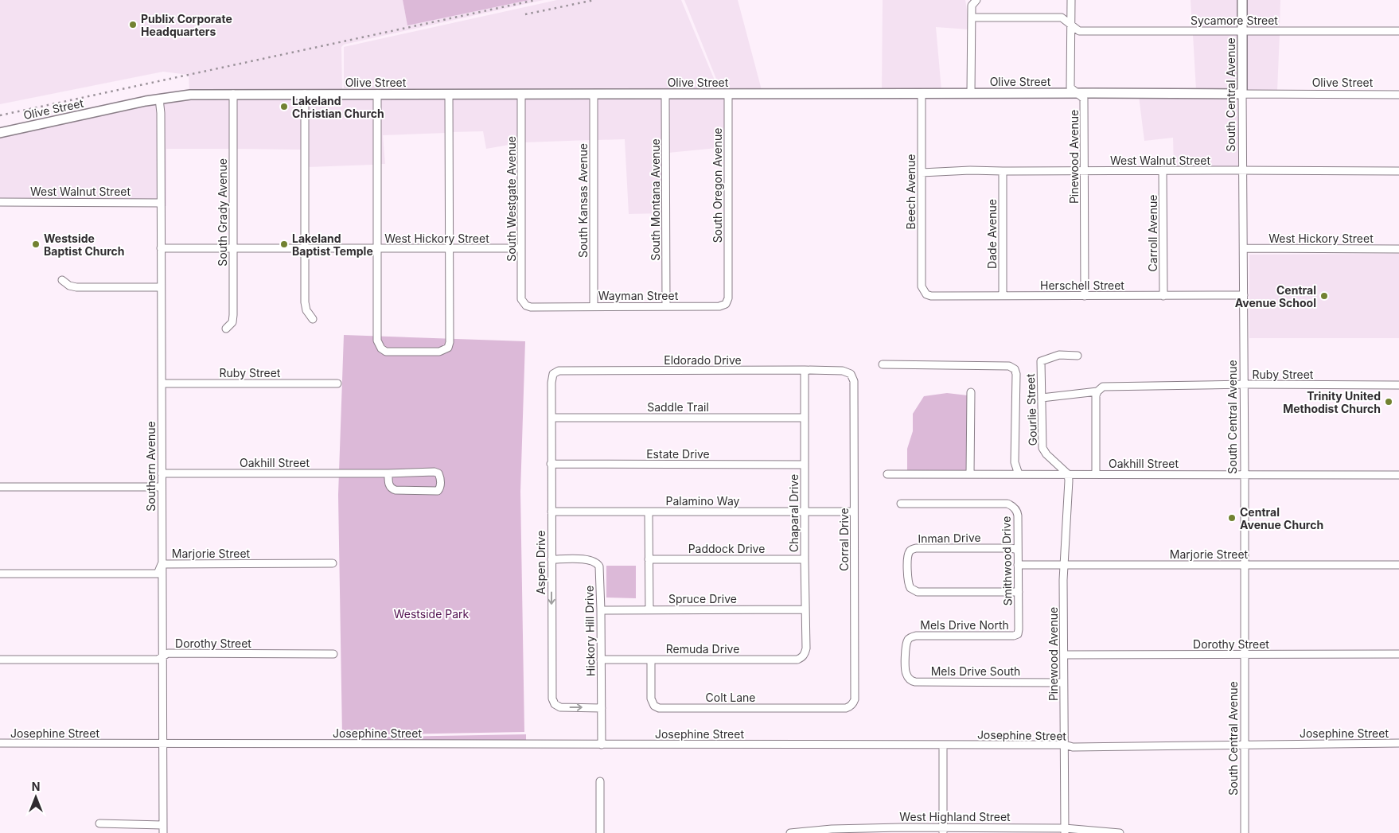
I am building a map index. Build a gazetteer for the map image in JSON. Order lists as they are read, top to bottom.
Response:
{
  "streets": {
    "main road": ["Olive Street", "South Central Avenue"],
    "street": [
      "Sycamore Street",
      "Pinewood Avenue",
      "West Walnut Street",
      "South Oregon Avenue",
      "Beech Avenue",
      "South Westgate Avenue",
      "South Montana Avenue",
      "South Kansas Avenue",
      "South Grady Avenue",
      "Carroll Avenue",
      "Dade Avenue",
      "West Hickory Street",
      "Herschell Street",
      "Wayman Street",
      "Eldorado Drive",
      "Ruby Street",
      "Saddle Trail",
      "Gourlie Street",
      "Estate Drive",
      "Oakhill Street",
      "Southern Avenue",
      "Palamino Way",
      "Chaparal Drive",
      "Inman Drive",
      "Corral Drive",
      "Paddock Drive",
      "Marjorie Street",
      "Smithwood Drive",
      "Aspen Drive",
      "Spruce Drive",
      "Mels Drive North",
      "Hickory Hill Drive",
      "Dorothy Street",
      "Remuda Drive",
      "Mels Drive South",
      "Colt Lane",
      "Josephine Street",
      "West Highland Street"
    ]
  },
  "crossings": [
    ["Sycamore Street", "South Central Avenue"],
    ["Sycamore Street", "Pinewood Avenue"],
    ["Olive Street", "South Central Avenue"],
    ["Olive Street", "Pinewood Avenue"],
    ["Olive Street", "South Oregon Avenue"],
    ["Olive Street", "Beech Avenue"],
    ["Olive Street", "South Westgate Avenue"],
    ["Olive Street", "South Montana Avenue"],
    ["Olive Street", "South Kansas Avenue"],
    ["Olive Street", "South Grady Avenue"],
    ["Olive Street", "Southern Avenue"],
    ["South Central Avenue", "West Walnut Street"],
    ["South Central Avenue", "West Hickory Street"],
    ["South Central Avenue", "Herschell Street"],
    ["South Central Avenue", "Ruby Street"],
    ["South Central Avenue", "Oakhill Street"],
    ["South Central Avenue", "Marjorie Street"],
    ["South Central Avenue", "Dorothy Street"],
    ["South Central Avenue", "Josephine Street"],
    ["Pinewood Avenue", "West Walnut Street"],
    ["Pinewood Avenue", "Herschell Street"],
    ["Pinewood Avenue", "Gourlie Street"],
    ["Pinewood Avenue", "Oakhill Street"],
    ["Pinewood Avenue", "Marjorie Street"],
    ["Pinewood Avenue", "Dorothy Street"],
    ["Pinewood Avenue", "Mels Drive South"],
    ["Pinewood Avenue", "Josephine Street"],
    ["Pinewood Avenue", "West Highland Street"],
    ["West Walnut Street", "Beech Avenue"],
    ["West Walnut Street", "Carroll Avenue"],
    ["West Walnut Street", "Dade Avenue"],
    ["West Walnut Street", "Southern Avenue"],
    ["South Oregon Avenue", "Wayman Street"],
    ["Beech Avenue", "Herschell Street"],
    ["South Westgate Avenue", "West Hickory Street"],
    ["South Westgate Avenue", "Wayman Street"],
    ["South Montana Avenue", "Wayman Street"],
    ["South Kansas Avenue", "Wayman Street"],
    ["South Grady Avenue", "West Hickory Street"],
    ["Carroll Avenue", "Herschell Street"],
    ["Dade Avenue", "Herschell Street"],
    ["West Hickory Street", "Southern Avenue"],
    ["Eldorado Drive", "Chaparal Drive"],
    ["Eldorado Drive", "Corral Drive"],
    ["Eldorado Drive", "Aspen Drive"],
    ["Ruby Street", "Gourlie Street"],
    ["Ruby Street", "Southern Avenue"],
    ["Saddle Trail", "Chaparal Drive"],
    ["Saddle Trail", "Aspen Drive"],
    ["Gourlie Street", "Oakhill Street"],
    ["Estate Drive", "Chaparal Drive"],
    ["Estate Drive", "Aspen Drive"],
    ["Oakhill Street", "Southern Avenue"],
    ["Southern Avenue", "Marjorie Street"],
    ["Southern Avenue", "Dorothy Street"],
    ["Southern Avenue", "Josephine Street"],
    ["Palamino Way", "Chaparal Drive"],
    ["Palamino Way", "Corral Drive"],
    ["Palamino Way", "Aspen Drive"],
    ["Chaparal Drive", "Paddock Drive"],
    ["Chaparal Drive", "Spruce Drive"],
    ["Chaparal Drive", "Remuda Drive"],
    ["Inman Drive", "Smithwood Drive"],
    ["Corral Drive", "Colt Lane"],
    ["Marjorie Street", "Smithwood Drive"],
    ["Smithwood Drive", "Mels Drive North"],
    ["Aspen Drive", "Hickory Hill Drive"],
    ["Spruce Drive", "Hickory Hill Drive"],
    ["Mels Drive North", "Mels Drive South"],
    ["Hickory Hill Drive", "Remuda Drive"],
    ["Hickory Hill Drive", "Josephine Street"],
    ["Remuda Drive", "Colt Lane"]
  ],
  "one_way": ["Aspen Drive"],
  "parks": ["Westside Park"],
  "places": [
    "Publix Corporate Headquarters",
    "Lakeland Christian Church",
    "Westside Baptist Church",
    "Lakeland Baptist Temple",
    "Central Avenue School",
    "Trinity United Methodist Church",
    "Central Avenue Church"
  ],
  "north": "top"
}
